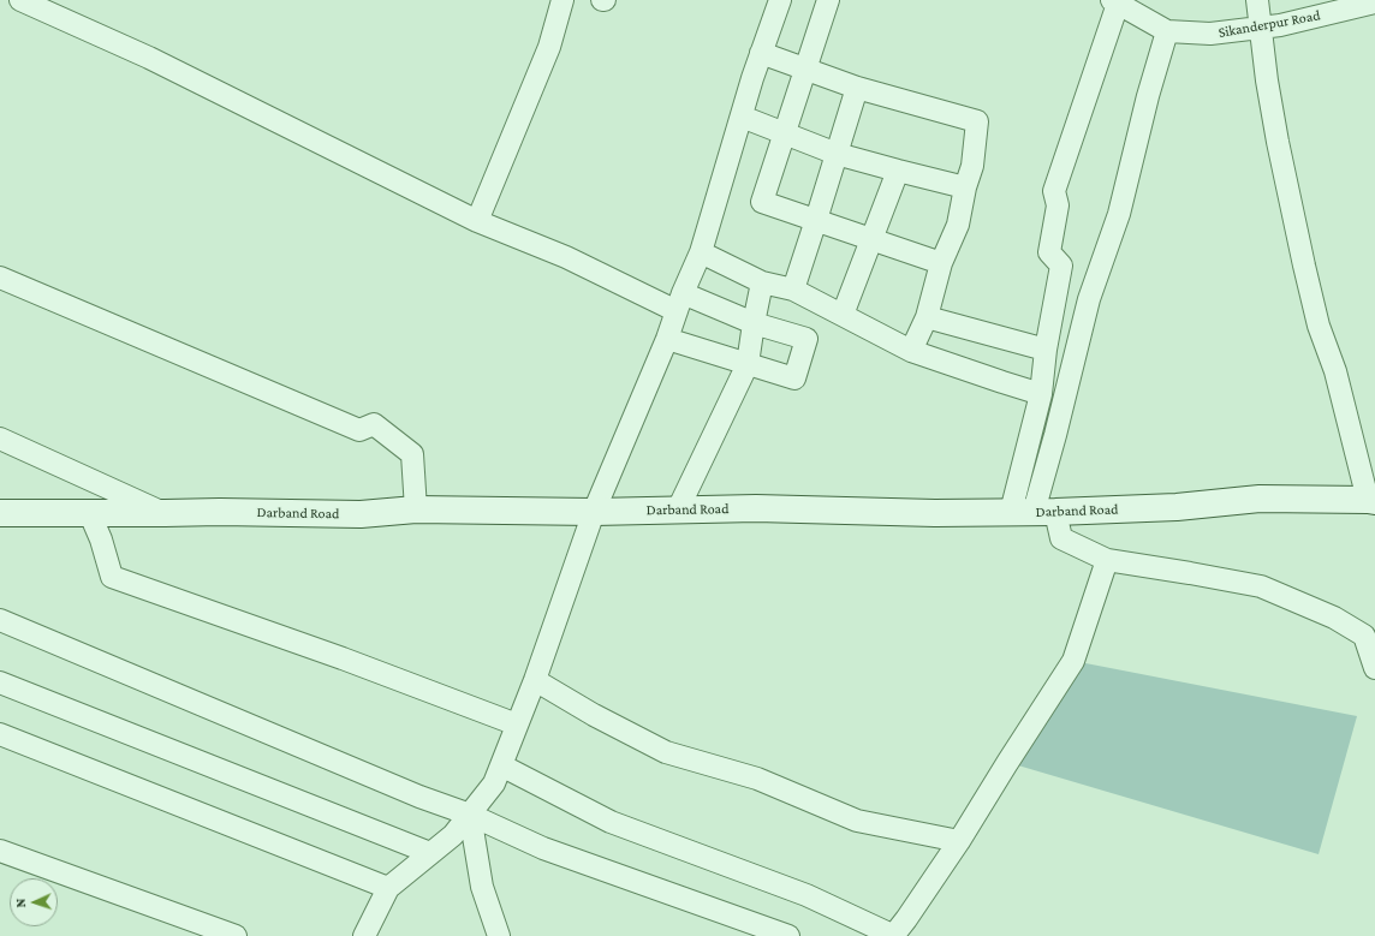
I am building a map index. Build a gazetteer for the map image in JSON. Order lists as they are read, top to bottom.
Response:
{
  "streets": {
    "main road": ["Darband Road"],
    "street": ["Sikanderpur Road"]
  },
  "north": "left"
}
